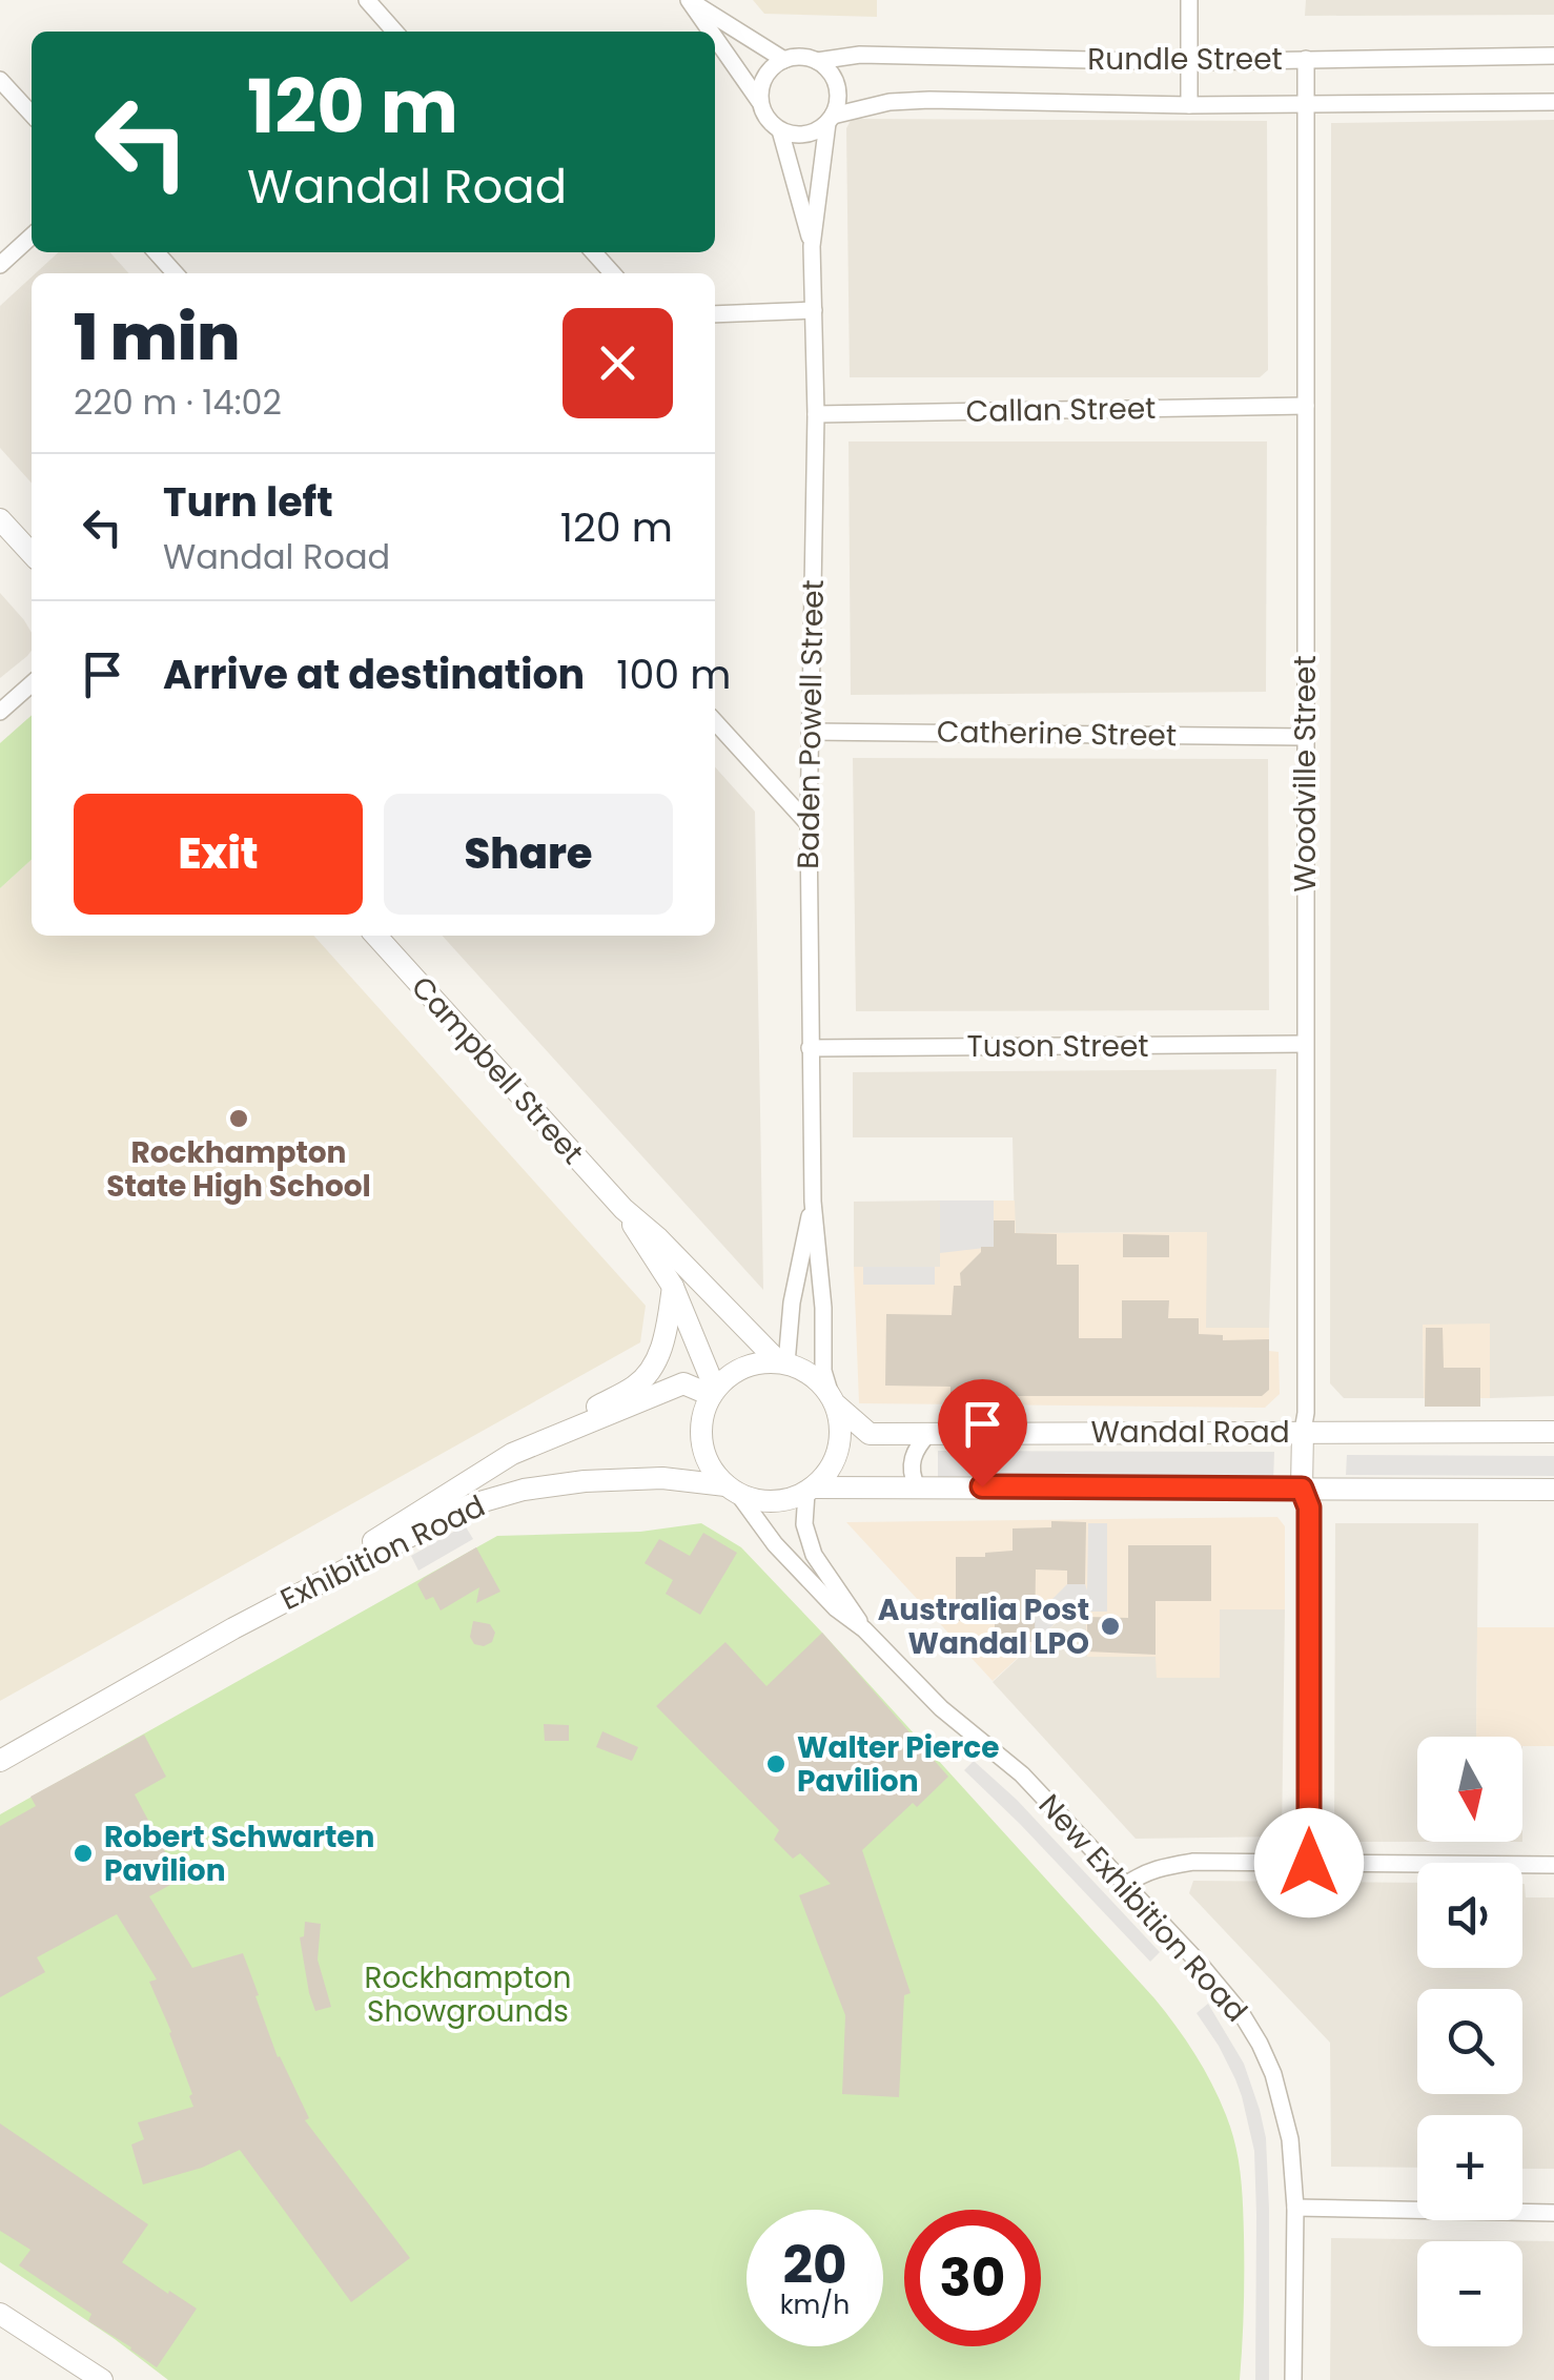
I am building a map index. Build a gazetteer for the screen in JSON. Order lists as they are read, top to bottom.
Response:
{
  "streets": {
    "street": [
      "Rundle Street",
      "Callan Street",
      "Baden Powell Street",
      "Catherine Street",
      "Woodville Street",
      "Tuson Street",
      "Campbell Street",
      "Wandal Road",
      "Exhibition Road",
      "New Exhibition Road"
    ]
  },
  "crossings": [
    ["Rundle Street", "Baden Powell Street"],
    ["Rundle Street", "Woodville Street"],
    ["Callan Street", "Baden Powell Street"],
    ["Callan Street", "Woodville Street"],
    ["Baden Powell Street", "Catherine Street"],
    ["Baden Powell Street", "Tuson Street"],
    ["Baden Powell Street", "Campbell Street"],
    ["Baden Powell Street", "Wandal Road"],
    ["Baden Powell Street", "Exhibition Road"],
    ["Baden Powell Street", "New Exhibition Road"],
    ["Catherine Street", "Woodville Street"],
    ["Woodville Street", "Tuson Street"],
    ["Woodville Street", "Wandal Road"],
    ["Campbell Street", "Wandal Road"],
    ["Campbell Street", "Exhibition Road"],
    ["Campbell Street", "New Exhibition Road"],
    ["Wandal Road", "Exhibition Road"],
    ["Wandal Road", "New Exhibition Road"],
    ["Exhibition Road", "New Exhibition Road"]
  ],
  "parks": ["Rockhampton Showgrounds"],
  "places": [
    "Rockhampton State High School",
    "Australia Post Wandal LPO",
    "Walter Pierce Pavilion",
    "Robert Schwarten Pavilion"
  ],
  "north": "bottom",
  "page": {
    "turn": ["120 m", "Wandal Road"],
    "heading": ["1 min", "220 m · 14:02"],
    "list": [
      {
        "name": "Turn left",
        "note": "Wandal Road",
        "value": "120 m"
      },
      {
        "name": "Arrive at destination",
        "value": "100 m"
      }
    ],
    "buttons": ["Exit", "Share"],
    "map_buttons": ["+", "−"],
    "speed": "20 km/h",
    "limit": "30"
  }
}
